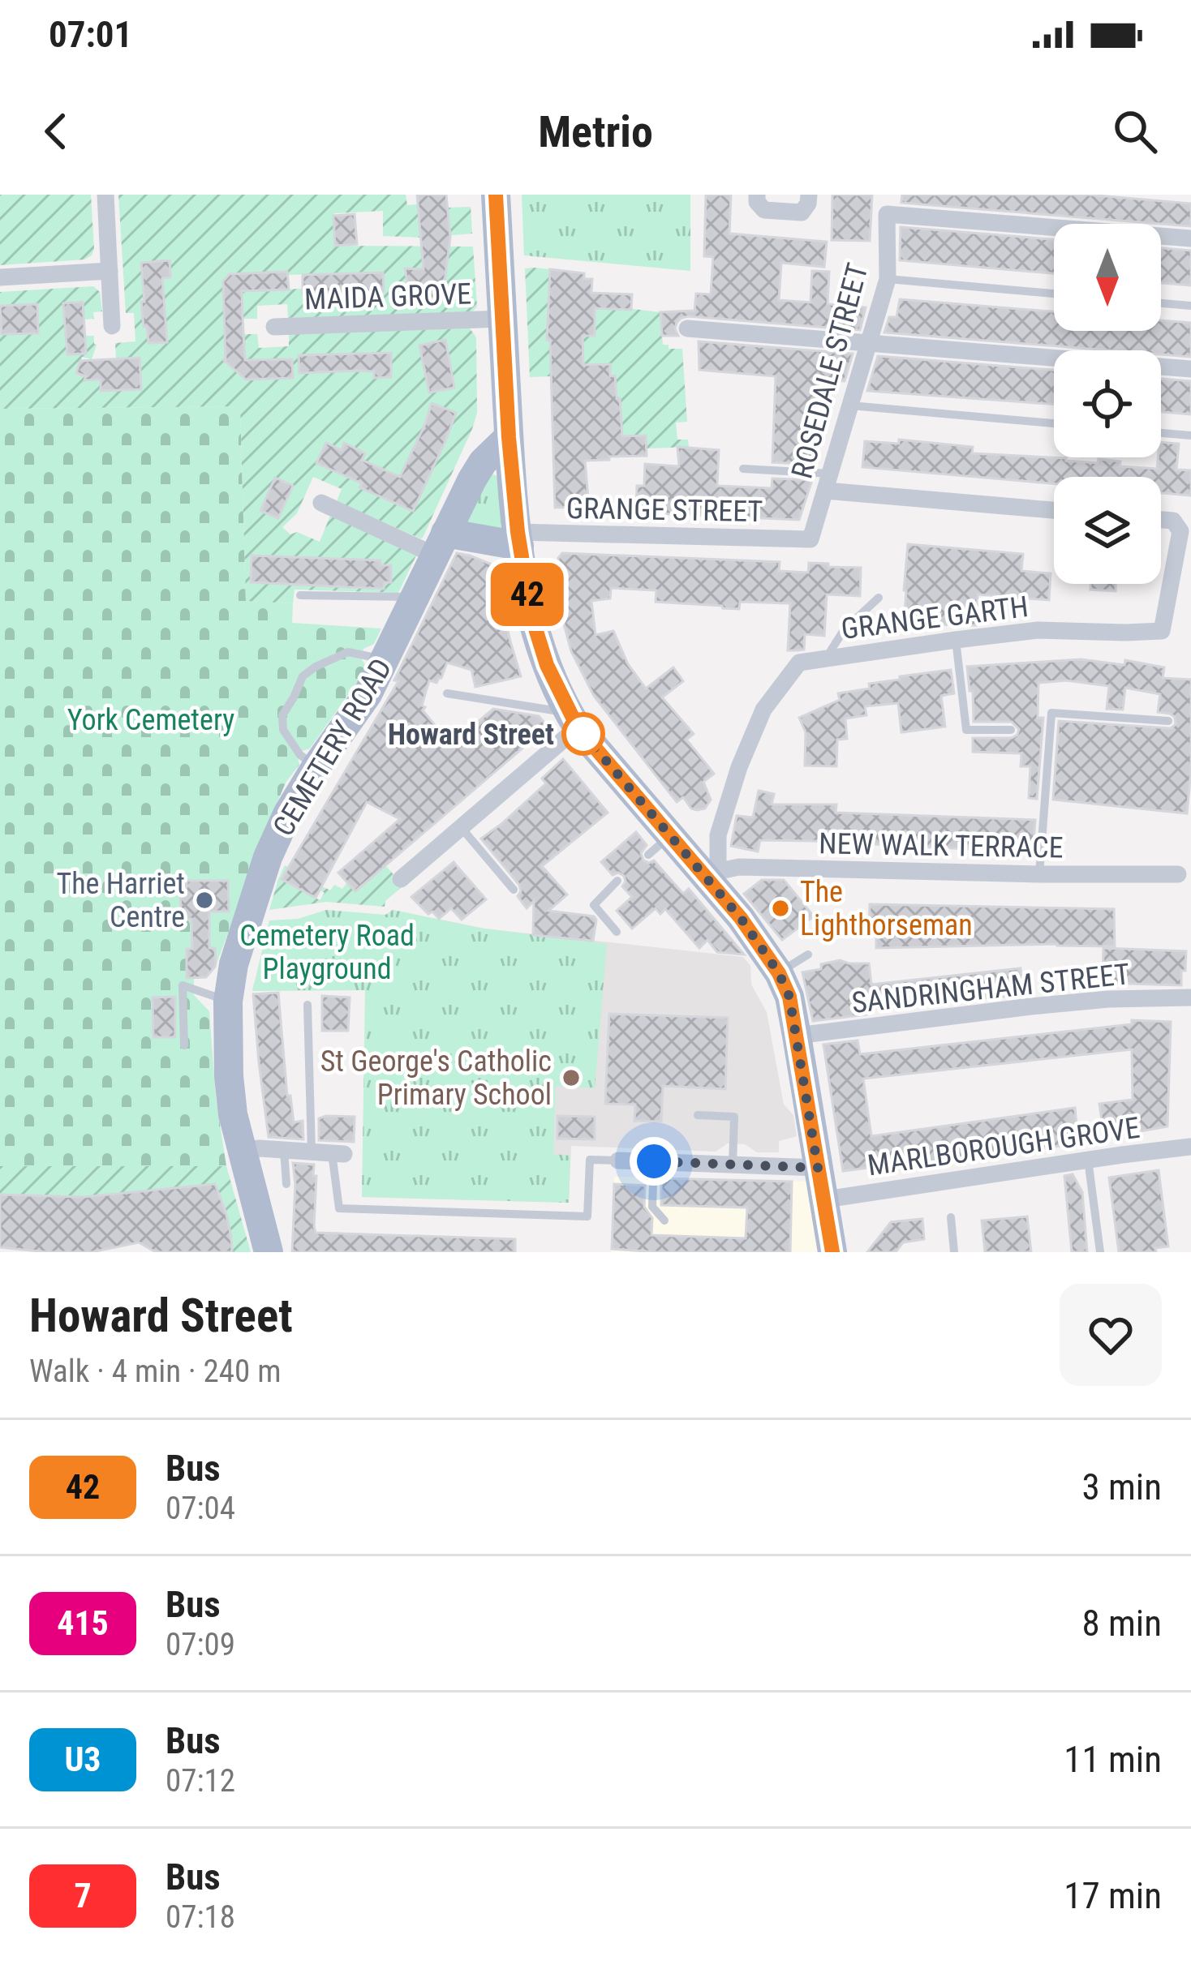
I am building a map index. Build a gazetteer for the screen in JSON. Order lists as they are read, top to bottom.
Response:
{
  "streets": {
    "main road": ["CEMETERY ROAD"],
    "street": [
      "MAIDA GROVE",
      "ROSEDALE STREET",
      "GRANGE STREET",
      "GRANGE GARTH",
      "NEW WALK TERRACE",
      "SANDRINGHAM STREET",
      "MARLBOROUGH GROVE"
    ]
  },
  "crossings": [
    ["ROSEDALE STREET", "GRANGE STREET"],
    ["GRANGE GARTH", "NEW WALK TERRACE"]
  ],
  "parks": ["York Cemetery", "Cemetery Road Playground"],
  "places": [
    "Howard Street",
    "The Harriet Centre",
    "The Lighthorseman",
    "St George's Catholic Primary School"
  ],
  "lines": ["bus line 42"],
  "north": "bottom",
  "page": {
    "status": "07:01",
    "header": "Metrio",
    "on_map": "42",
    "heading": ["Howard Street", "Walk · 4 min · 240 m"],
    "list": [
      {
        "mark": "42",
        "name": "Bus",
        "note": "07:04",
        "value": "3 min"
      },
      {
        "mark": "415",
        "name": "Bus",
        "note": "07:09",
        "value": "8 min"
      },
      {
        "mark": "U3",
        "name": "Bus",
        "note": "07:12",
        "value": "11 min"
      },
      {
        "mark": "7",
        "name": "Bus",
        "note": "07:18",
        "value": "17 min"
      }
    ]
  }
}
